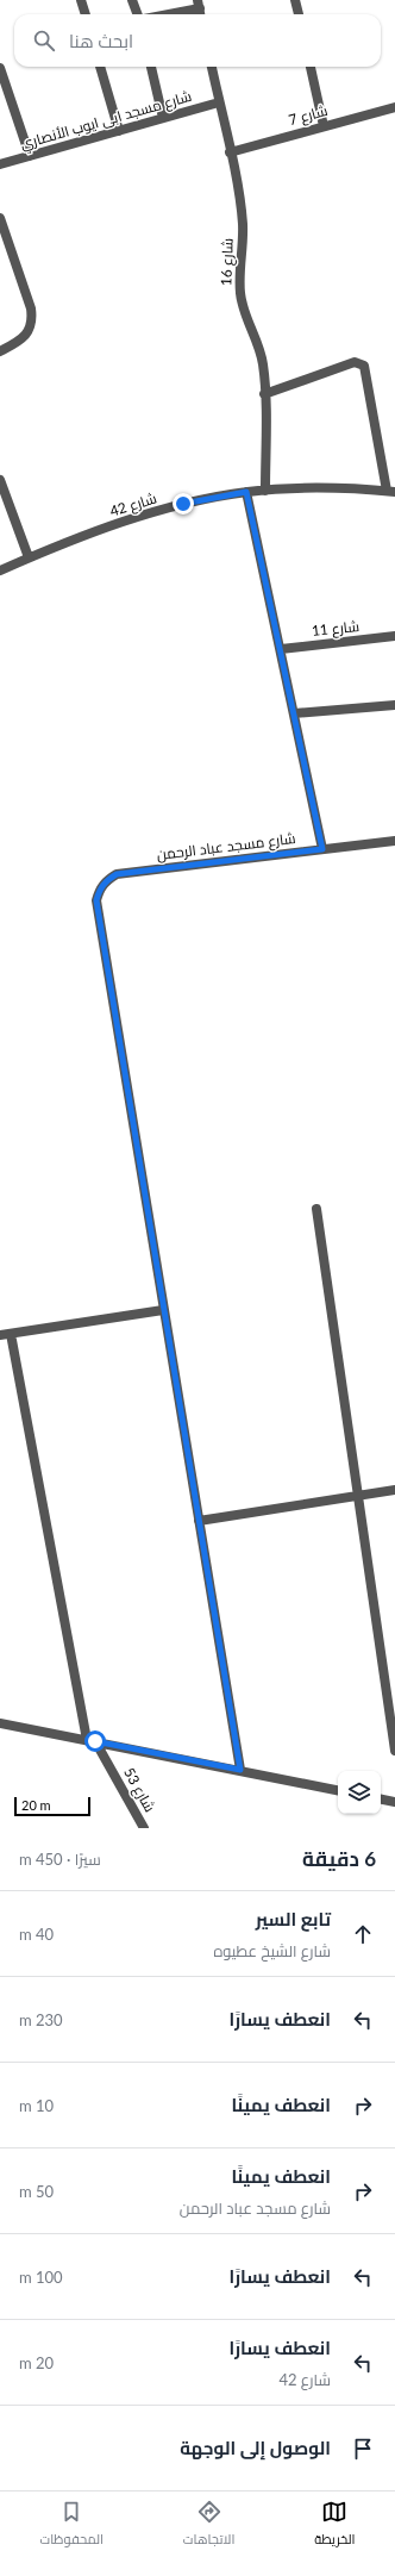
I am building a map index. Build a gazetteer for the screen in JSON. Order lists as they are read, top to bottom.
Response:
{
  "streets": {
    "street": [
      "شارع 7",
      "شارع مسجد ابى ايوب الأنصاري",
      "شارع 16",
      "شارع 42",
      "شارع 11",
      "شارع مسجد عباد الرحمن",
      "شارع 53"
    ]
  },
  "crossings": [
    ["شارع 7", "شارع 16"],
    ["شارع مسجد ابى ايوب الأنصاري", "شارع 16"],
    ["شارع 16", "شارع 42"]
  ],
  "scale_bar": "20 m",
  "page": {
    "search": "ابحث هنا",
    "scale": "20 m",
    "heading": ["6 دقيقة", "سيرًا · 450 m"],
    "list": [
      ["تابع السير", "شارع الشيخ عطيوه", "40 m"],
      ["انعطف يسارًا", "230 m"],
      ["انعطف يمينًا", "10 m"],
      ["انعطف يمينًا", "شارع مسجد عباد الرحمن", "50 m"],
      ["انعطف يسارًا", "100 m"],
      ["انعطف يسارًا", "شارع 42", "20 m"],
      "الوصول إلى الوجهة"
    ],
    "nav": ["الخريطة", "الاتجاهات", "المحفوظات"]
  }
}
